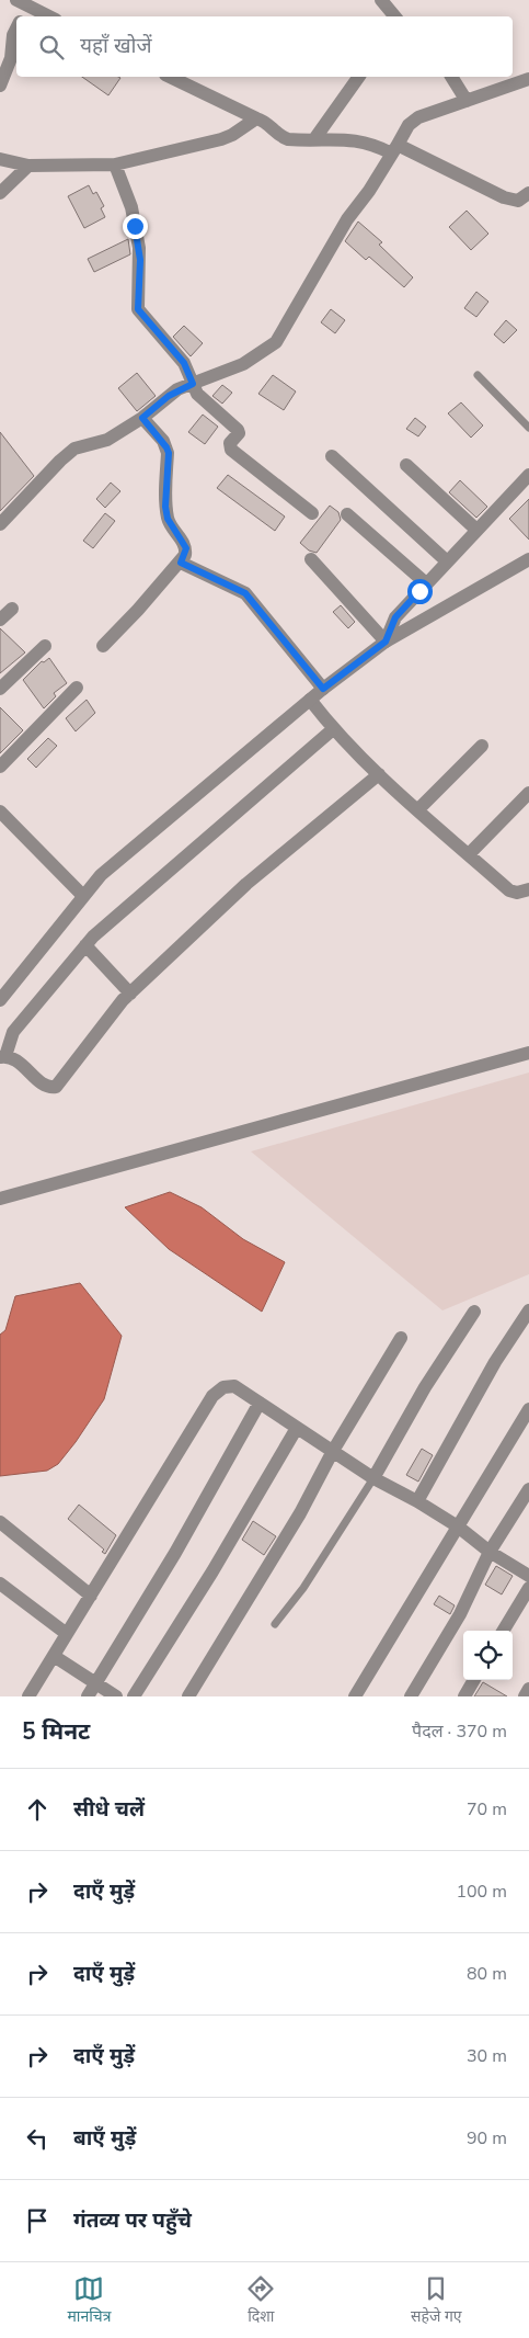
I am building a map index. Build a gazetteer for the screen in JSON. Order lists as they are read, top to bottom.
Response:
{
  "page": {
    "search": "यहाँ खोजें",
    "heading": ["5 मिनट", "पैदल · 370 m"],
    "list": [
      ["सीधे चलें", "70 m"],
      ["दाएँ मुड़ें", "100 m"],
      ["दाएँ मुड़ें", "80 m"],
      ["दाएँ मुड़ें", "30 m"],
      ["बाएँ मुड़ें", "90 m"],
      "गंतव्य पर पहुँचे"
    ],
    "nav": ["मानचित्र", "दिशा", "सहेजे गए"]
  }
}
